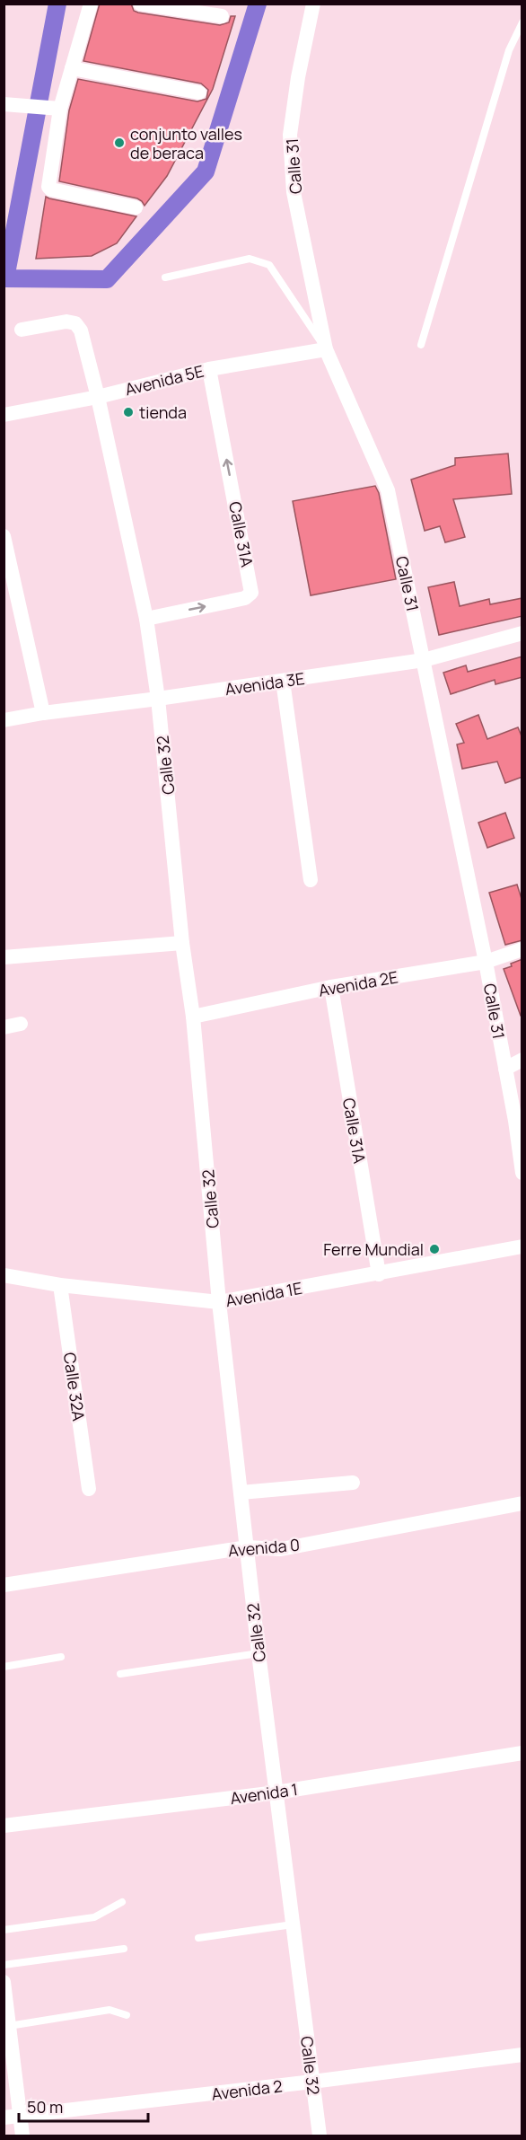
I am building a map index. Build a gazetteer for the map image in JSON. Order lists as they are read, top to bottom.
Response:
{
  "streets": {
    "street": [
      "Calle 31",
      "Avenida 5E",
      "Calle 31A",
      "Avenida 3E",
      "Calle 32",
      "Avenida 2E",
      "Avenida 1E",
      "Calle 32A",
      "Avenida 0",
      "Avenida 1",
      "Avenida 2"
    ]
  },
  "crossings": [
    ["Calle 31", "Avenida 5E"],
    ["Calle 31", "Avenida 3E"],
    ["Calle 31", "Avenida 2E"],
    ["Avenida 5E", "Calle 31A"],
    ["Avenida 5E", "Calle 32"],
    ["Calle 31A", "Calle 32"],
    ["Calle 31A", "Avenida 2E"],
    ["Calle 31A", "Avenida 1E"],
    ["Avenida 3E", "Calle 32"],
    ["Calle 32", "Avenida 2E"],
    ["Calle 32", "Avenida 1E"],
    ["Calle 32", "Avenida 0"],
    ["Calle 32", "Avenida 1"],
    ["Calle 32", "Avenida 2"],
    ["Avenida 1E", "Calle 32A"]
  ],
  "places": ["conjunto valles de beraca", "tienda", "Ferre Mundial"],
  "scale_bar": "50 m"
}
